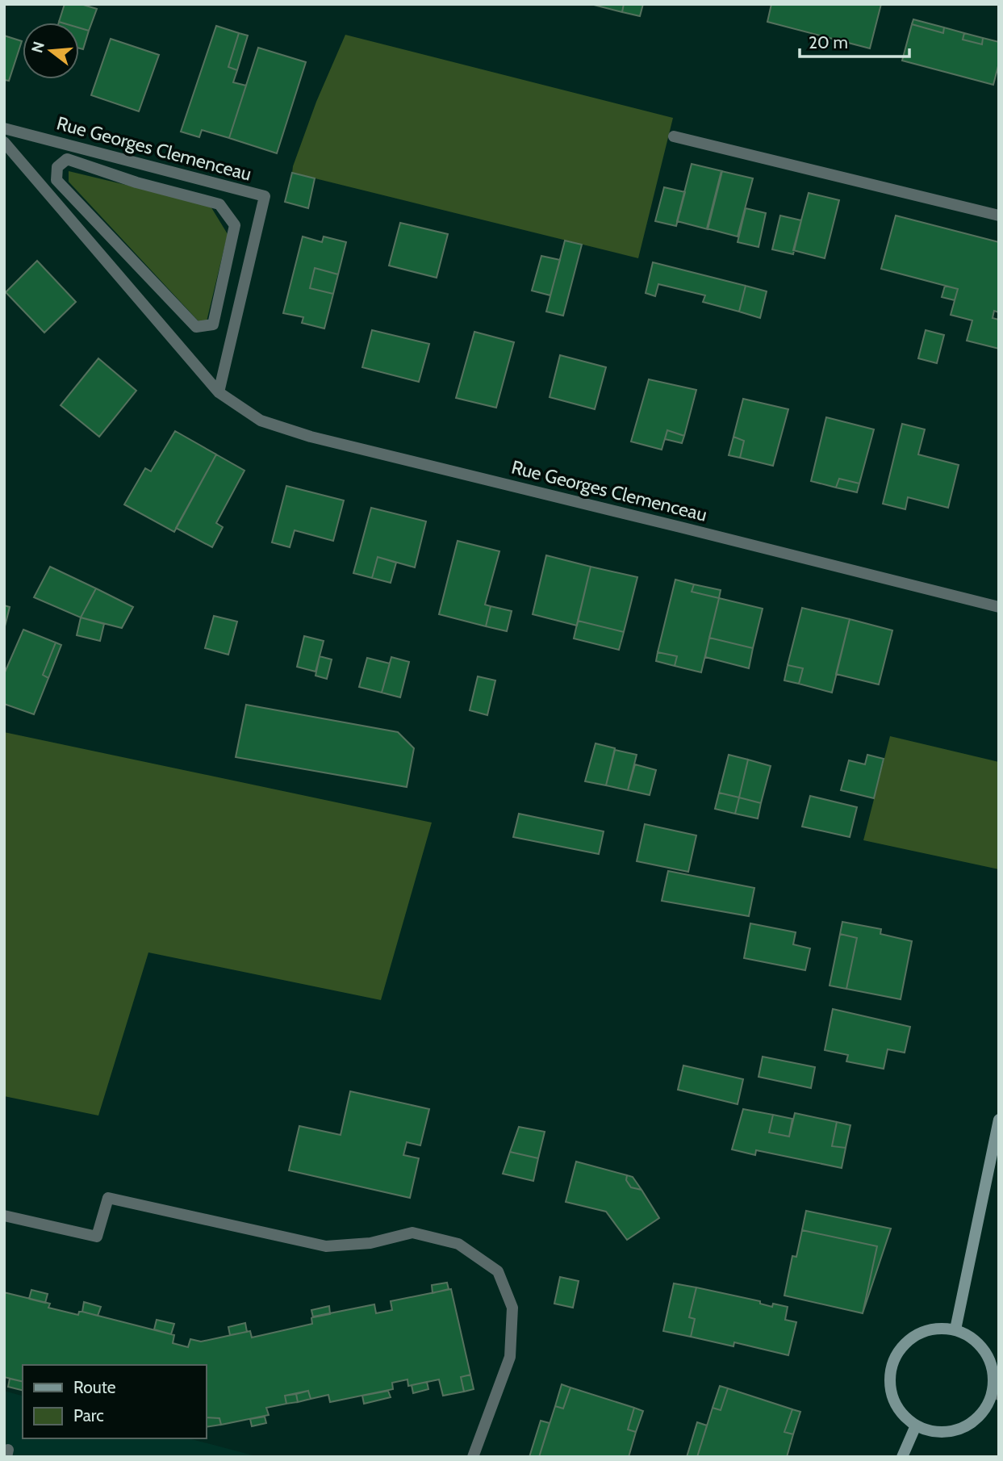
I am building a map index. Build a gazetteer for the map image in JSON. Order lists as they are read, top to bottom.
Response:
{
  "streets": {
    "street": ["Rue Georges Clemenceau"]
  },
  "legend": ["Route", "Parc"],
  "scale_bar": "20 m",
  "north": "left"
}
